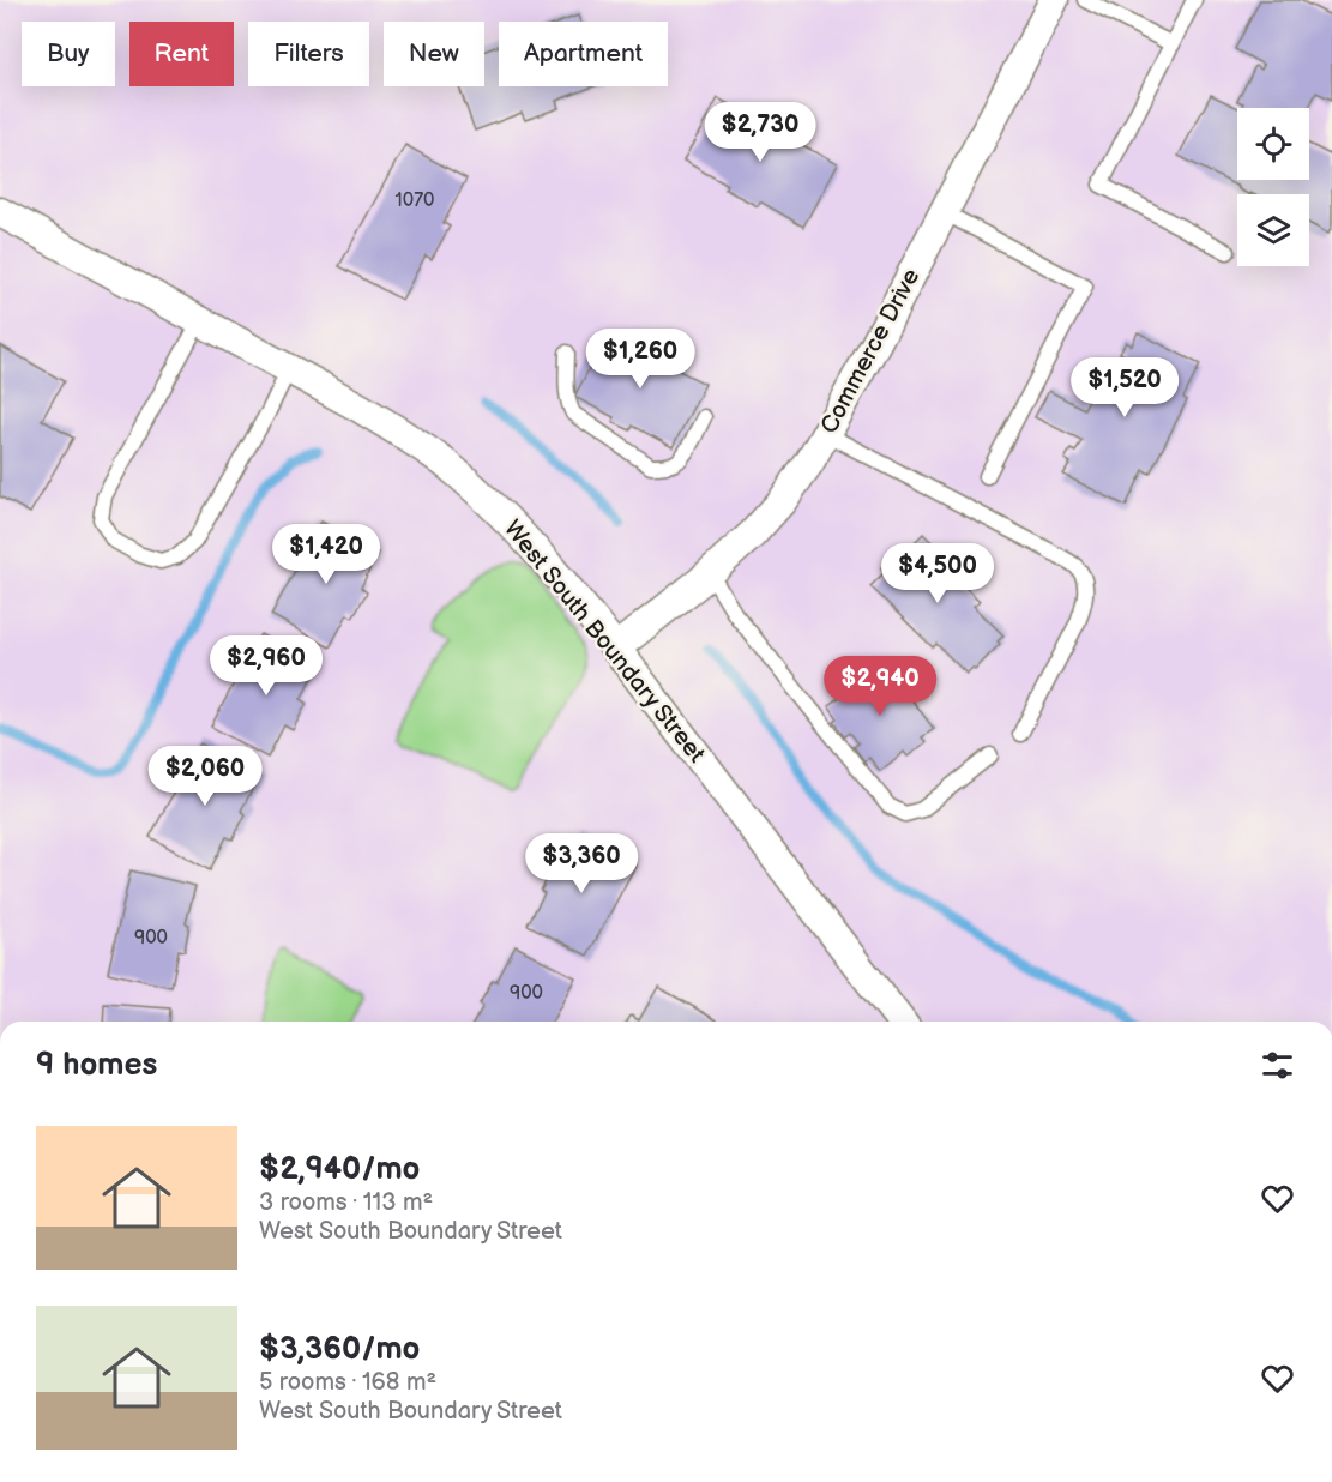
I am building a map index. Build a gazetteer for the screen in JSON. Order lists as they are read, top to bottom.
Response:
{
  "streets": {
    "street": ["Commerce Drive", "West South Boundary Street"]
  },
  "crossings": [
    ["Commerce Drive", "West South Boundary Street"]
  ],
  "house_numbers": ["1070", "900", "900"],
  "page": {
    "chip": [
      "Buy",
      "Rent",
      "Filters",
      "New",
      "Apartment"
    ],
    "price": [
      "$2,730",
      "$1,260",
      "$1,520",
      "$1,420",
      "$4,500",
      "$2,960",
      "$2,940",
      "$2,060",
      "$3,360"
    ],
    "heading": "9 homes",
    "list": [
      {
        "name": "$2,940/mo",
        "note": "3 rooms · 113 m² · West South Boundary Street"
      },
      {
        "name": "$3,360/mo",
        "note": "5 rooms · 168 m² · West South Boundary Street"
      }
    ]
  }
}
